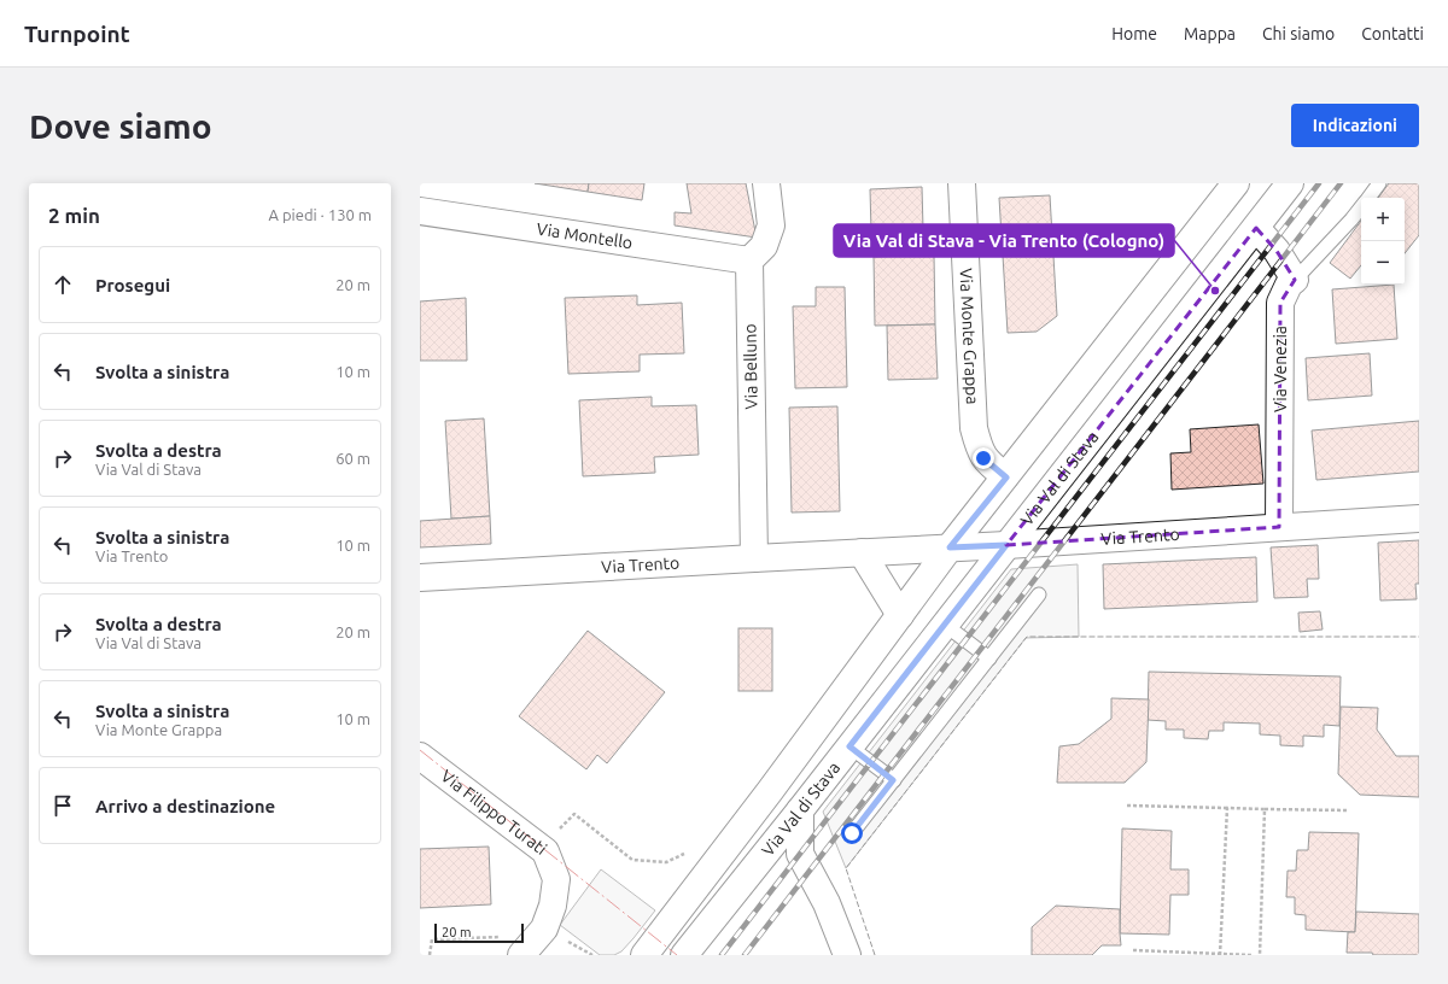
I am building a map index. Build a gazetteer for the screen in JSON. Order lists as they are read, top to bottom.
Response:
{
  "streets": {
    "street": [
      "Via Montello",
      "Via Monte Grappa",
      "Via Belluno",
      "Via Venezia",
      "Via Val di Stava",
      "Via Trento",
      "Via Filippo Turati"
    ]
  },
  "crossings": [
    ["Via Montello", "Via Belluno"],
    ["Via Monte Grappa", "Via Val di Stava"],
    ["Via Belluno", "Via Trento"],
    ["Via Venezia", "Via Trento"],
    ["Via Val di Stava", "Via Trento"]
  ],
  "places": ["Via Val di Stava - Via Trento (Cologno)"],
  "scale_bar": "20 m",
  "page": {
    "header": "Turnpoint",
    "nav": [
      "Home",
      "Mappa",
      "Chi siamo",
      "Contatti"
    ],
    "buttons": "Indicazioni",
    "title": "Dove siamo",
    "heading": ["2 min", "A piedi · 130 m"],
    "map_buttons": ["+", "−"],
    "list": [
      ["Prosegui", "20 m"],
      ["Svolta a sinistra", "10 m"],
      ["Svolta a destra", "Via Val di Stava", "60 m"],
      ["Svolta a sinistra", "Via Trento", "10 m"],
      ["Svolta a destra", "Via Val di Stava", "20 m"],
      ["Svolta a sinistra", "Via Monte Grappa", "10 m"],
      "Arrivo a destinazione"
    ],
    "scale": "20 m"
  }
}
